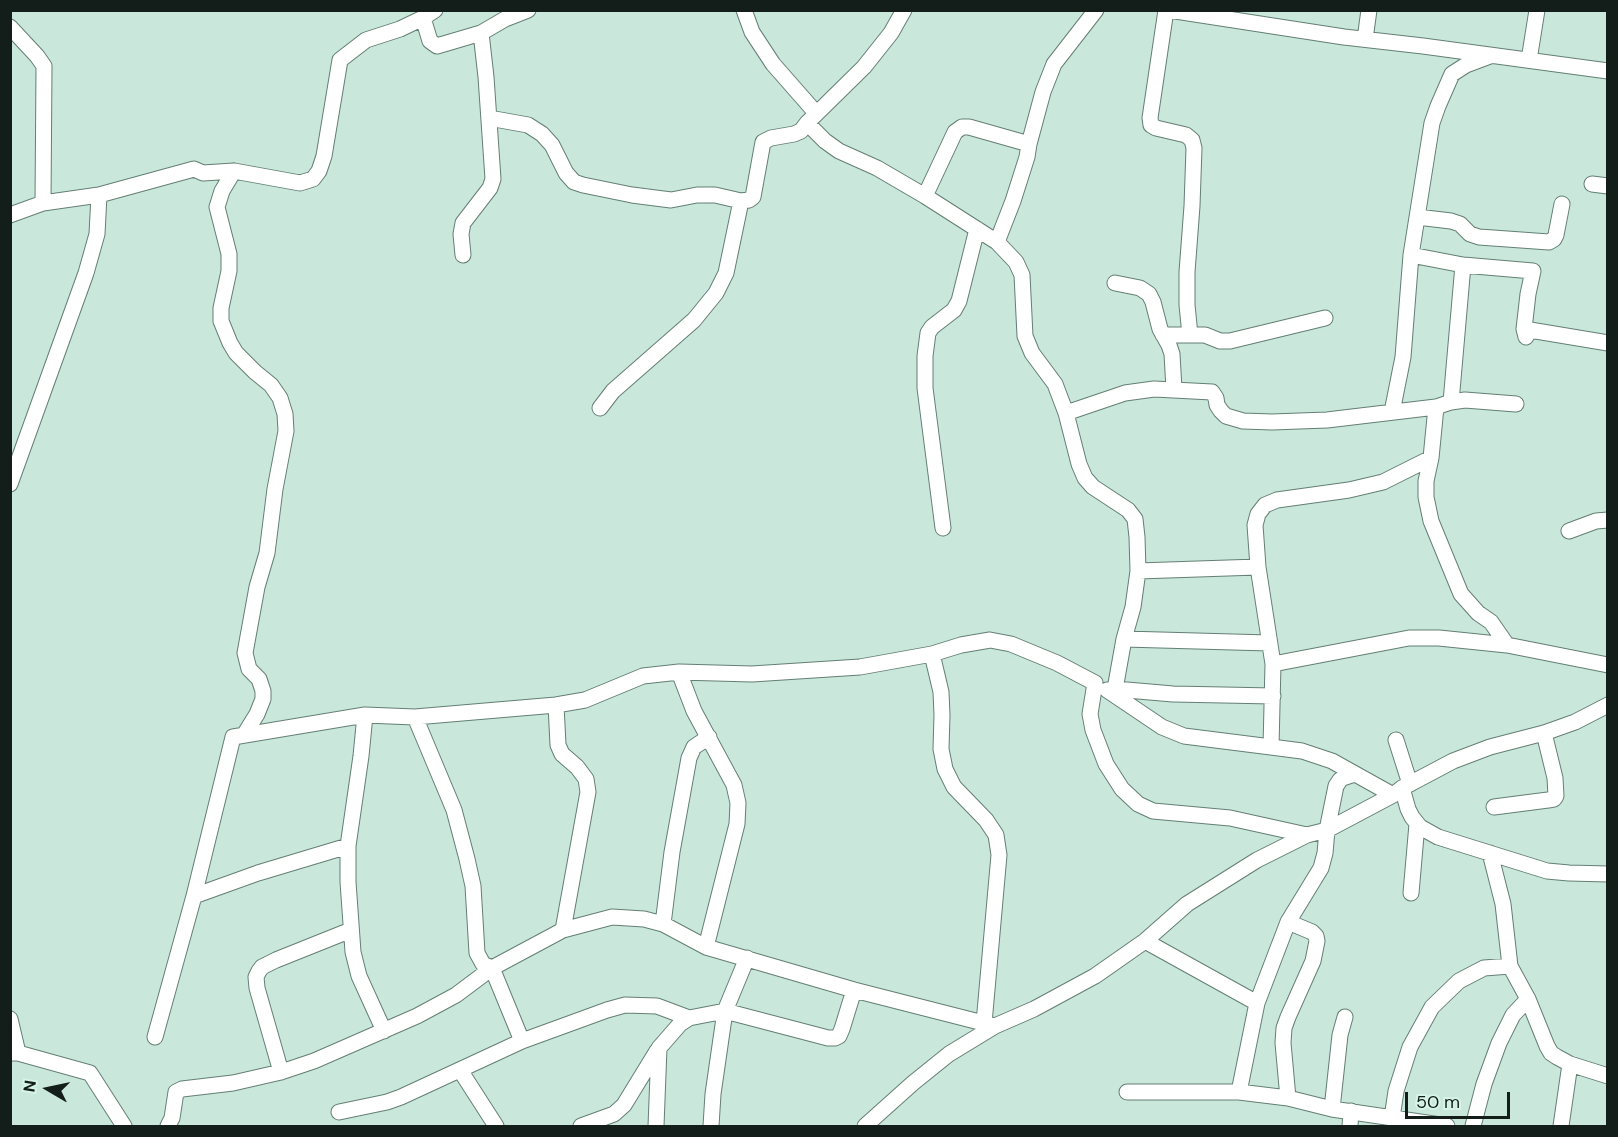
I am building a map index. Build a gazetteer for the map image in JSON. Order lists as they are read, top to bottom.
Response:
{
  "scale_bar": "50 m",
  "north": "left"
}
